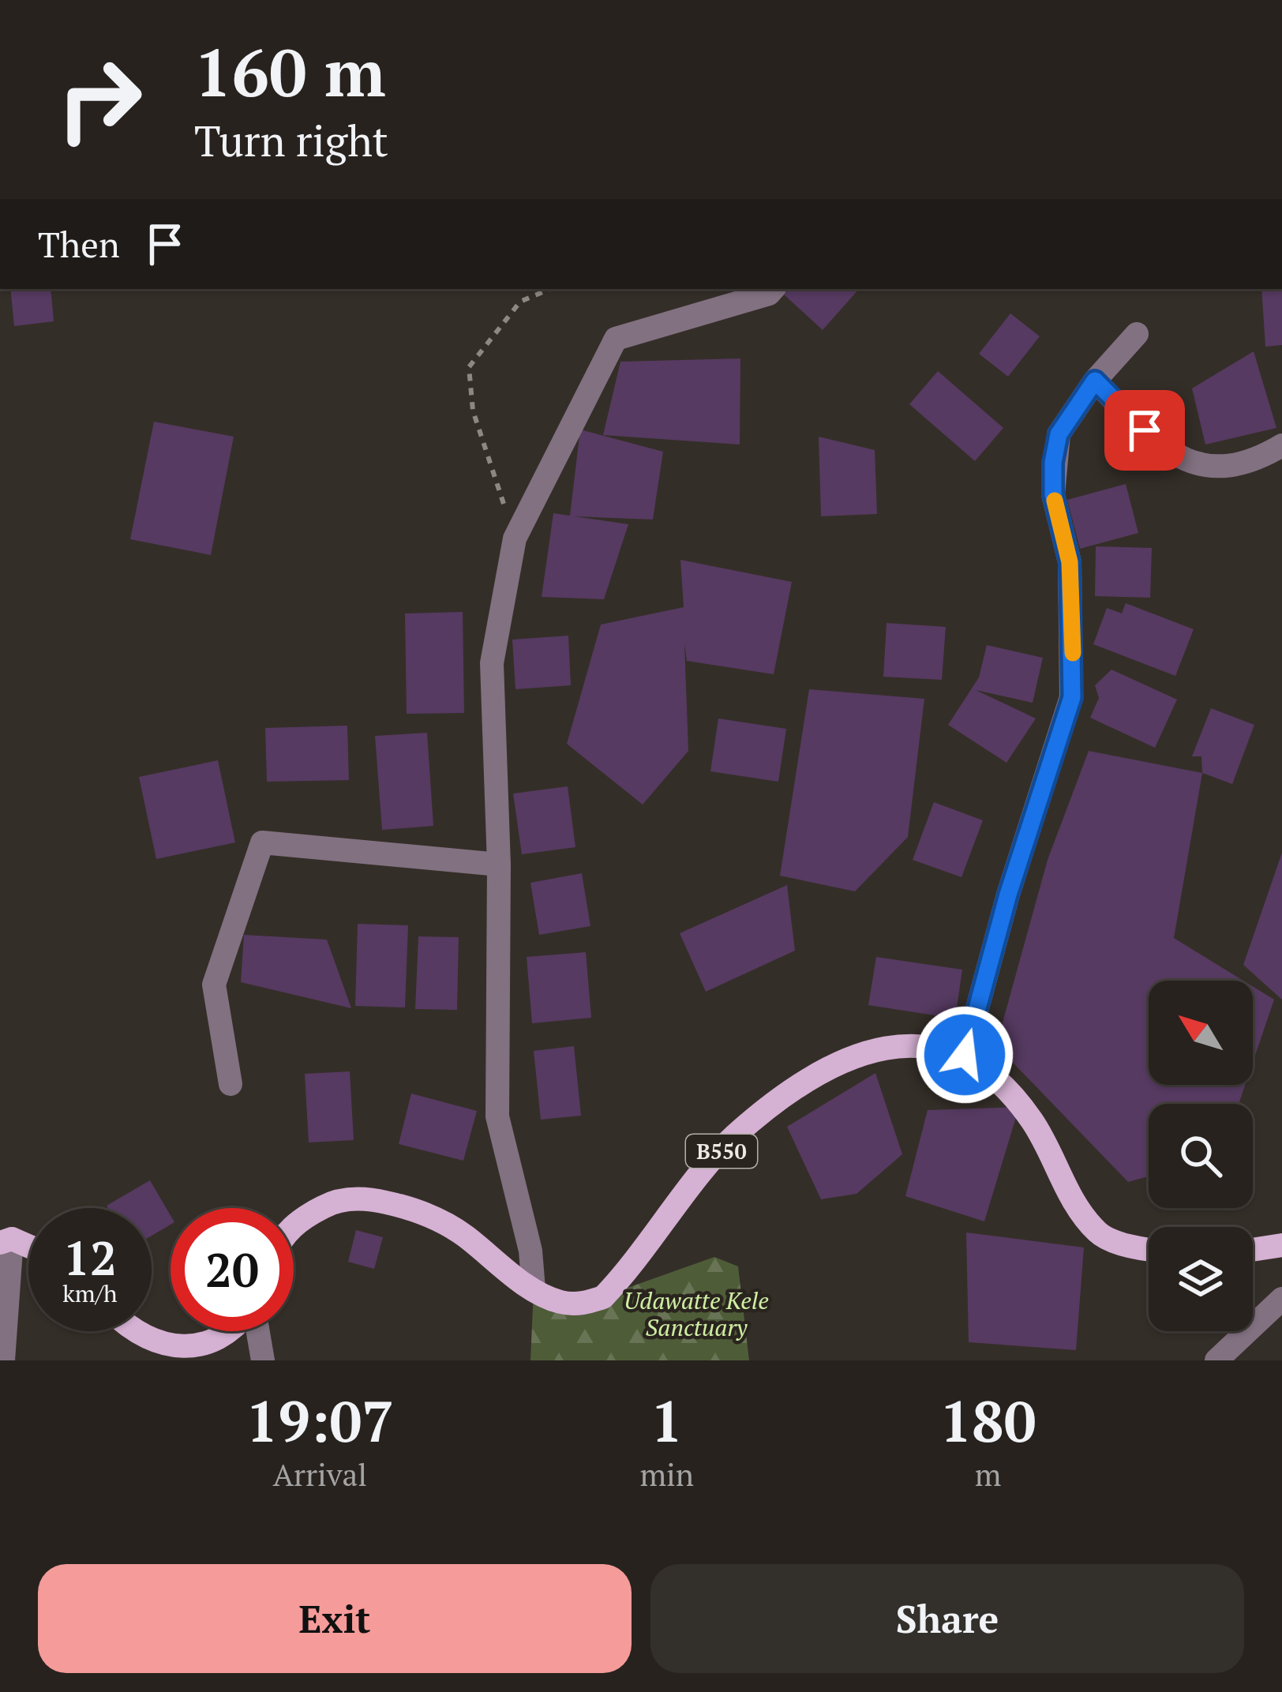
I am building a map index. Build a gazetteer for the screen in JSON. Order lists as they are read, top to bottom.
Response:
{
  "streets": {
    "main road": ["B550"]
  },
  "parks": ["Udawatte Kele Sanctuary"],
  "north": "top left",
  "page": {
    "turn": ["160 m", "Turn right"],
    "then": "Then",
    "speed": "12 km/h",
    "limit": "20",
    "eta": [
      "19:07",
      "Arrival",
      "1",
      "min",
      "180",
      "m"
    ],
    "buttons": ["Exit", "Share"]
  }
}
